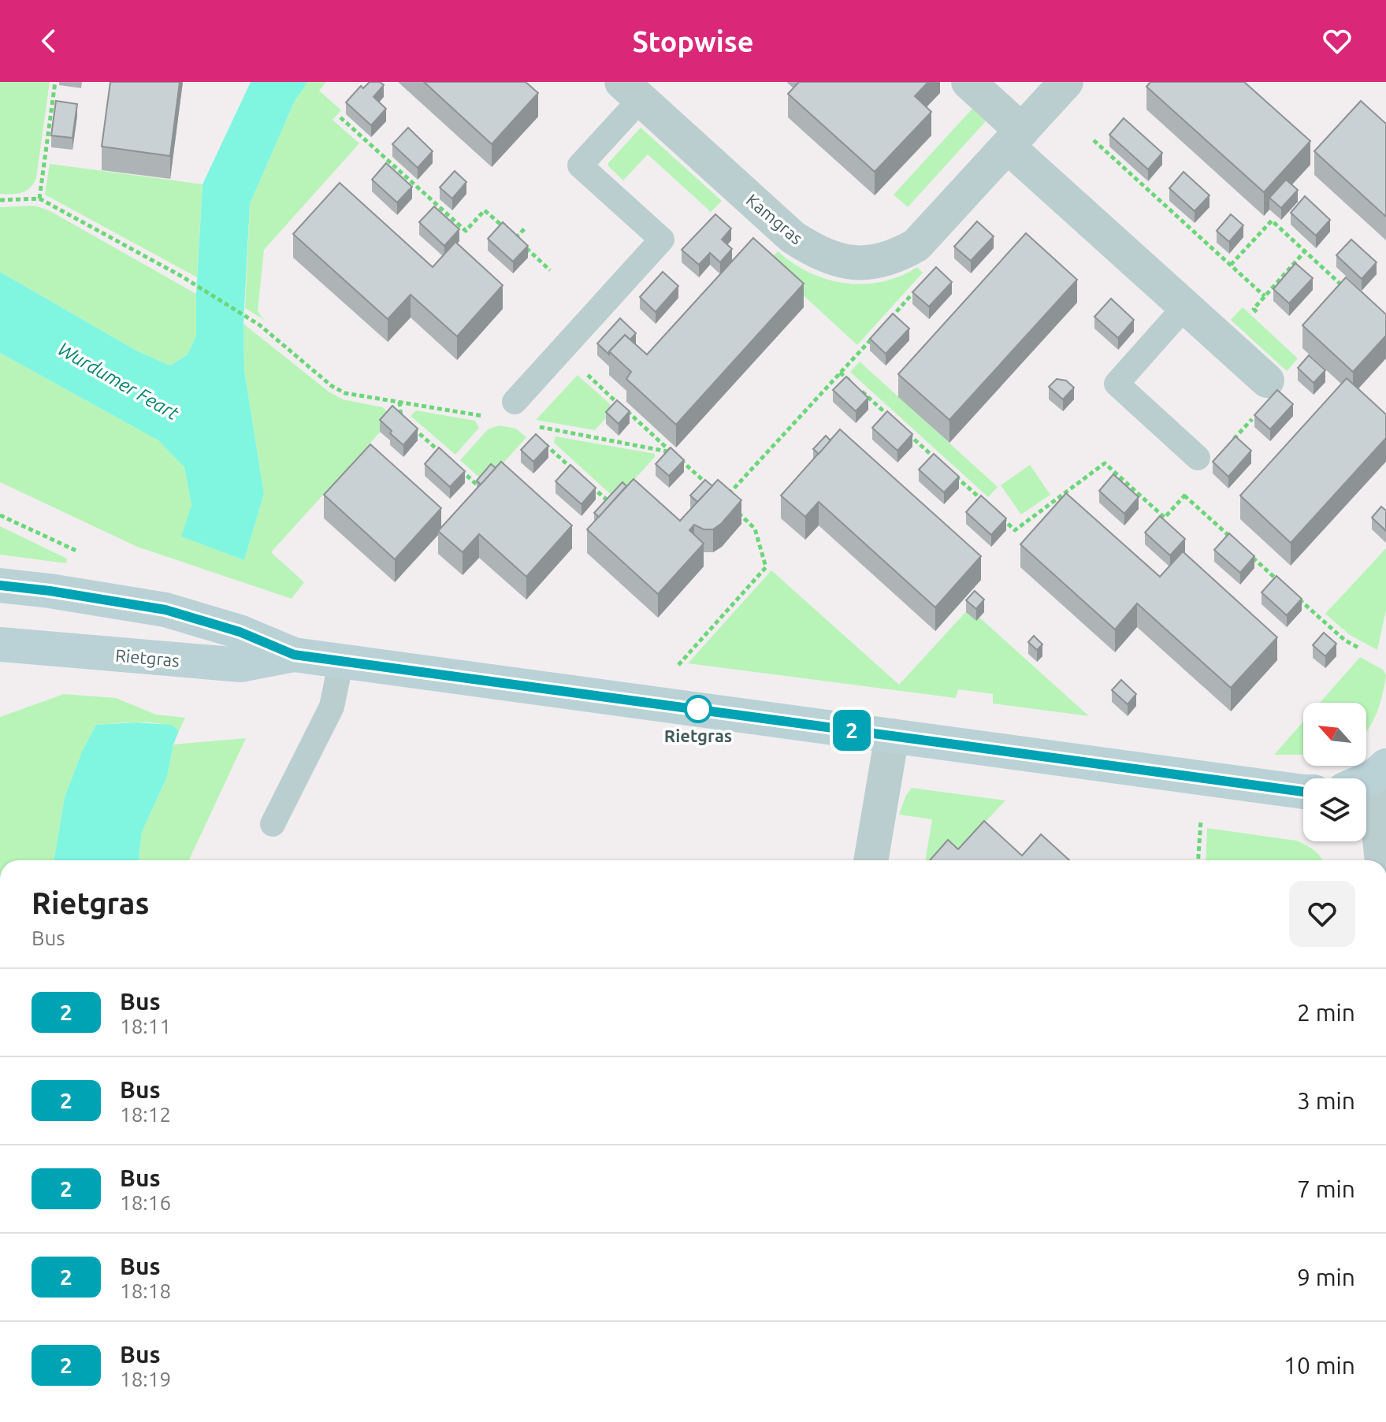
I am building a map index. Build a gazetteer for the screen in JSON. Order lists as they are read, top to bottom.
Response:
{
  "streets": {
    "street": ["Kamgras", "Rietgras"]
  },
  "water": ["Wurdumer Feart"],
  "places": ["Rietgras"],
  "lines": ["bus line 2"],
  "north": "top left",
  "page": {
    "header": "Stopwise",
    "on_map": "2",
    "heading": ["Rietgras", "Bus"],
    "list": [
      {
        "mark": "2",
        "name": "Bus",
        "note": "18:11",
        "value": "2 min"
      },
      {
        "mark": "2",
        "name": "Bus",
        "note": "18:12",
        "value": "3 min"
      },
      {
        "mark": "2",
        "name": "Bus",
        "note": "18:16",
        "value": "7 min"
      },
      {
        "mark": "2",
        "name": "Bus",
        "note": "18:18",
        "value": "9 min"
      },
      {
        "mark": "2",
        "name": "Bus",
        "note": "18:19",
        "value": "10 min"
      }
    ]
  }
}
